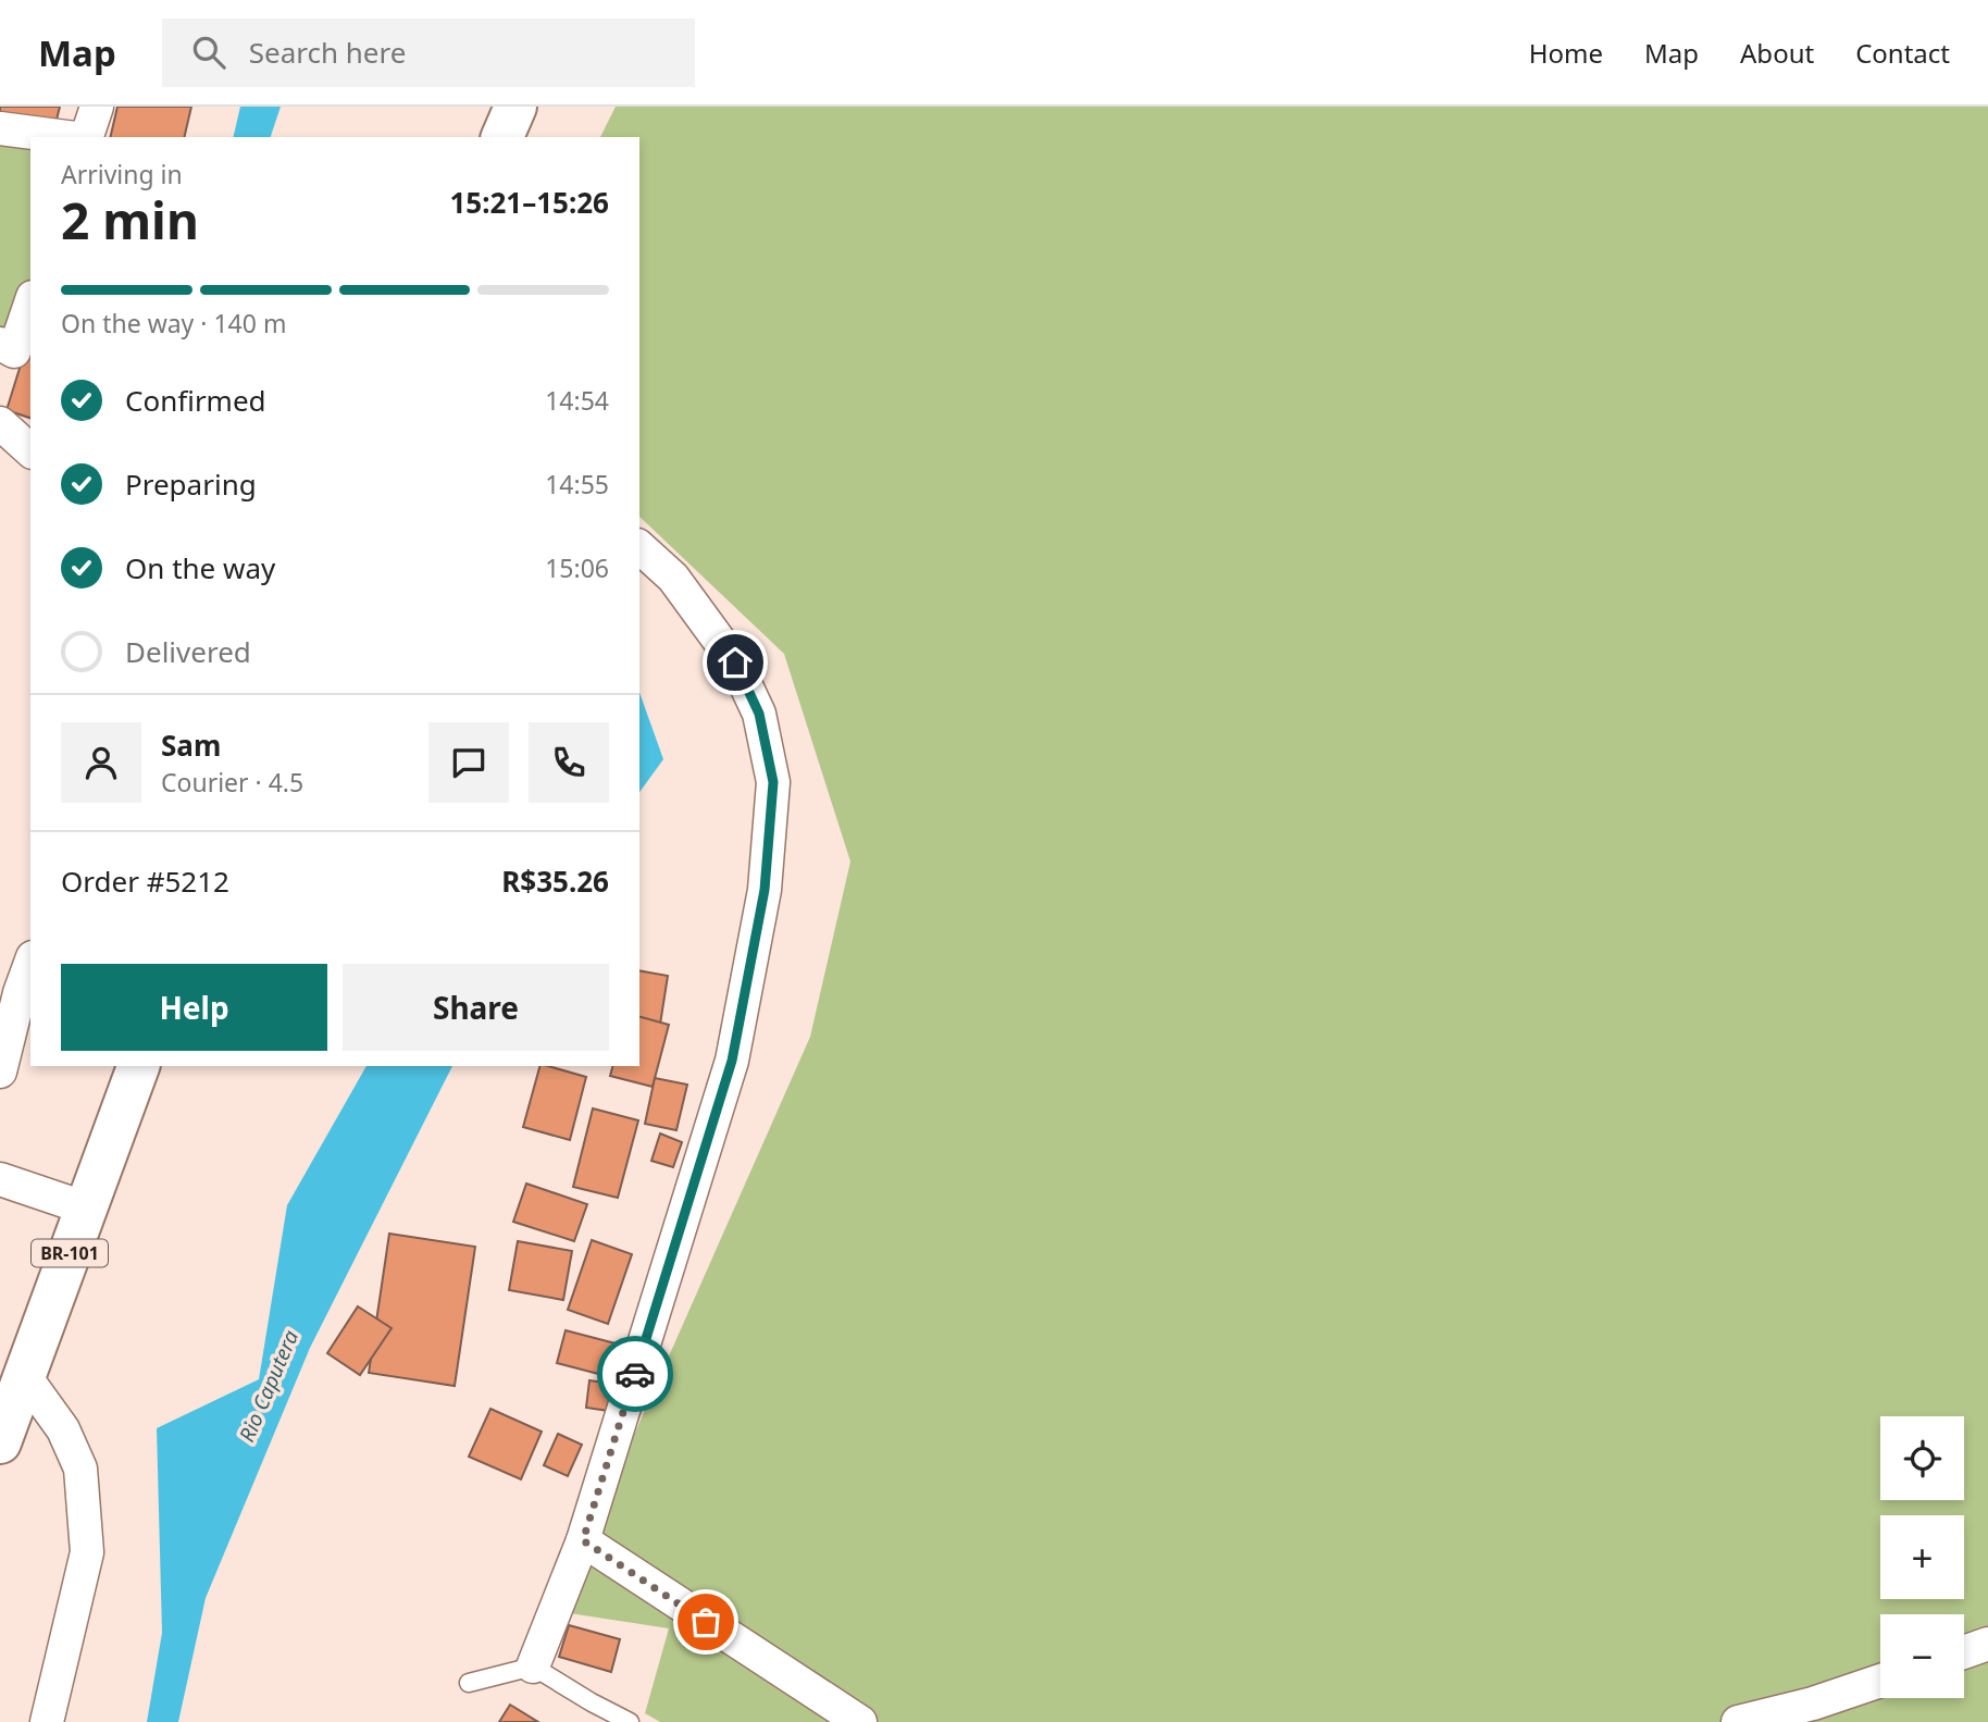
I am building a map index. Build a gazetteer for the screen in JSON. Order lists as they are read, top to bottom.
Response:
{
  "streets": {
    "highway": ["BR-101"]
  },
  "water": ["Rio Caputera"],
  "page": {
    "header": "Map",
    "search": "Search here",
    "nav": [
      "Home",
      "Map",
      "About",
      "Contact"
    ],
    "heading": ["2 min", "Arriving in", "15:21–15:26"],
    "panel": [
      "Sam",
      "Courier · 4.5",
      "Order #5212",
      "R$35.26"
    ],
    "bar": "On the way · 140 m",
    "list": [
      ["Confirmed", "14:54"],
      ["Preparing", "14:55"],
      ["On the way", "15:06"],
      "Delivered"
    ],
    "buttons": ["Help", "Share"],
    "map_buttons": ["+", "−"]
  }
}
